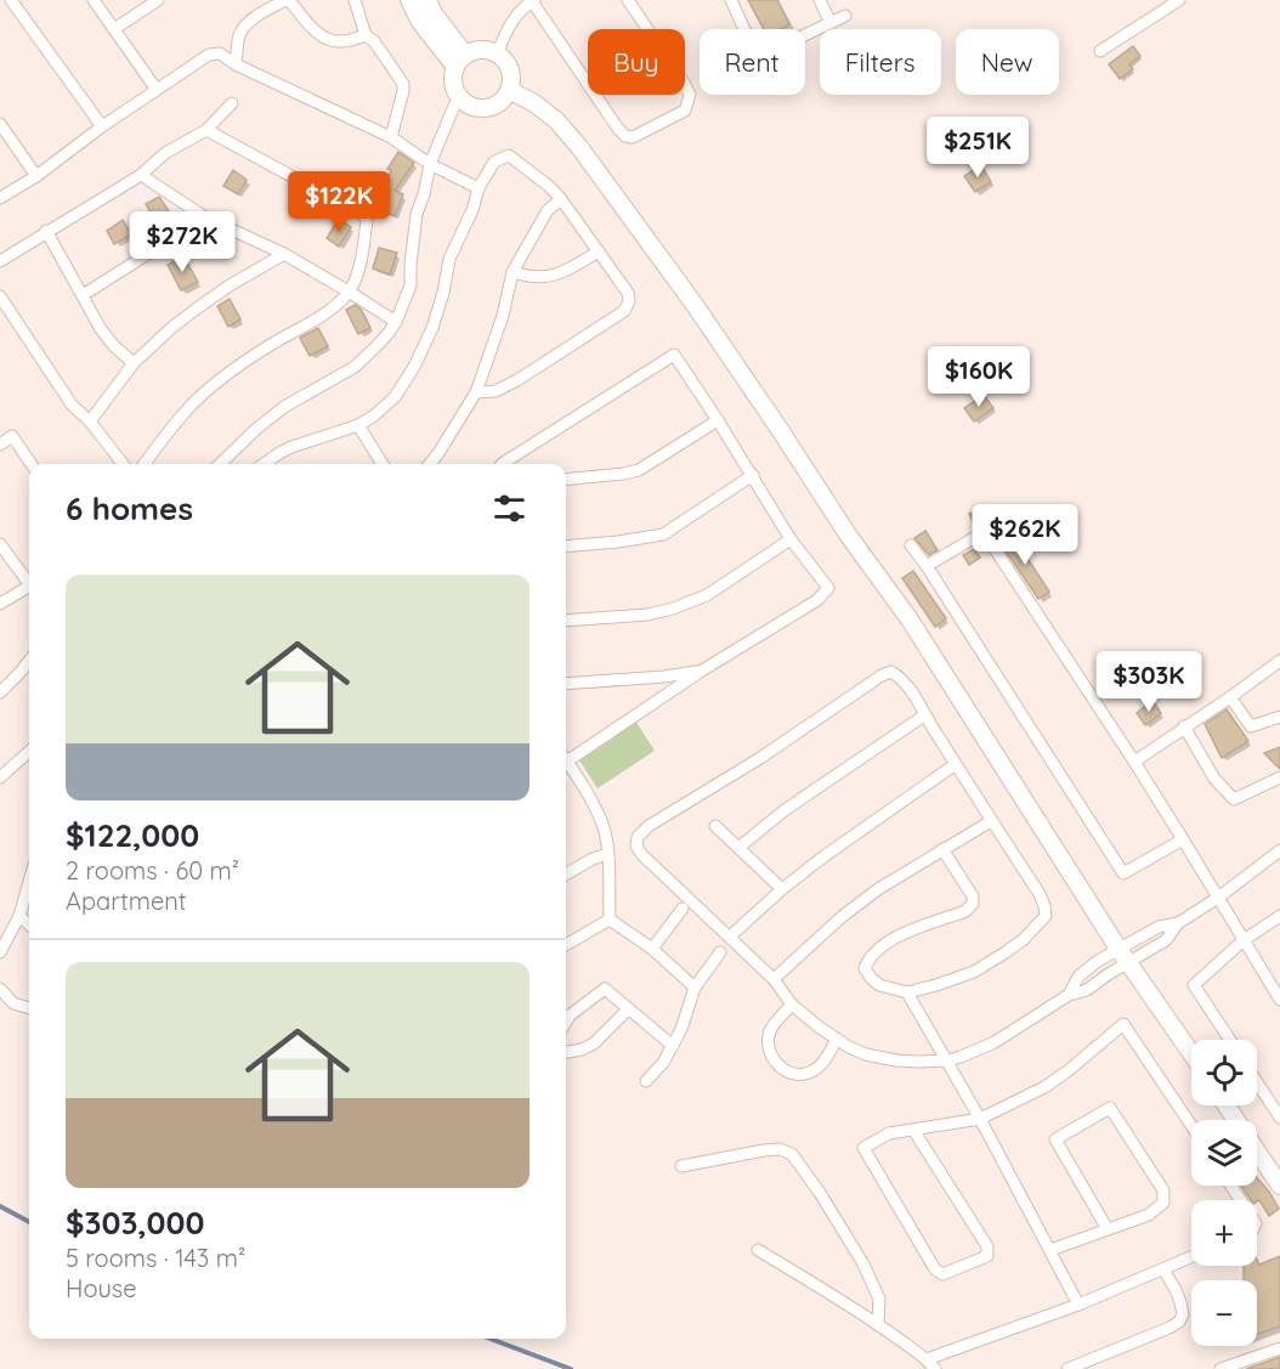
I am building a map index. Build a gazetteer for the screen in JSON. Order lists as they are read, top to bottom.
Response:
{
  "page": {
    "chip": [
      "Buy",
      "Rent",
      "Filters",
      "New"
    ],
    "price": [
      "$251K",
      "$122K",
      "$272K",
      "$160K",
      "$262K",
      "$303K"
    ],
    "heading": "6 homes",
    "list": [
      {
        "name": "$122,000",
        "note": "2 rooms · 60 m² · Apartment"
      },
      {
        "name": "$303,000",
        "note": "5 rooms · 143 m² · House"
      }
    ],
    "map_buttons": ["+", "−"]
  }
}
